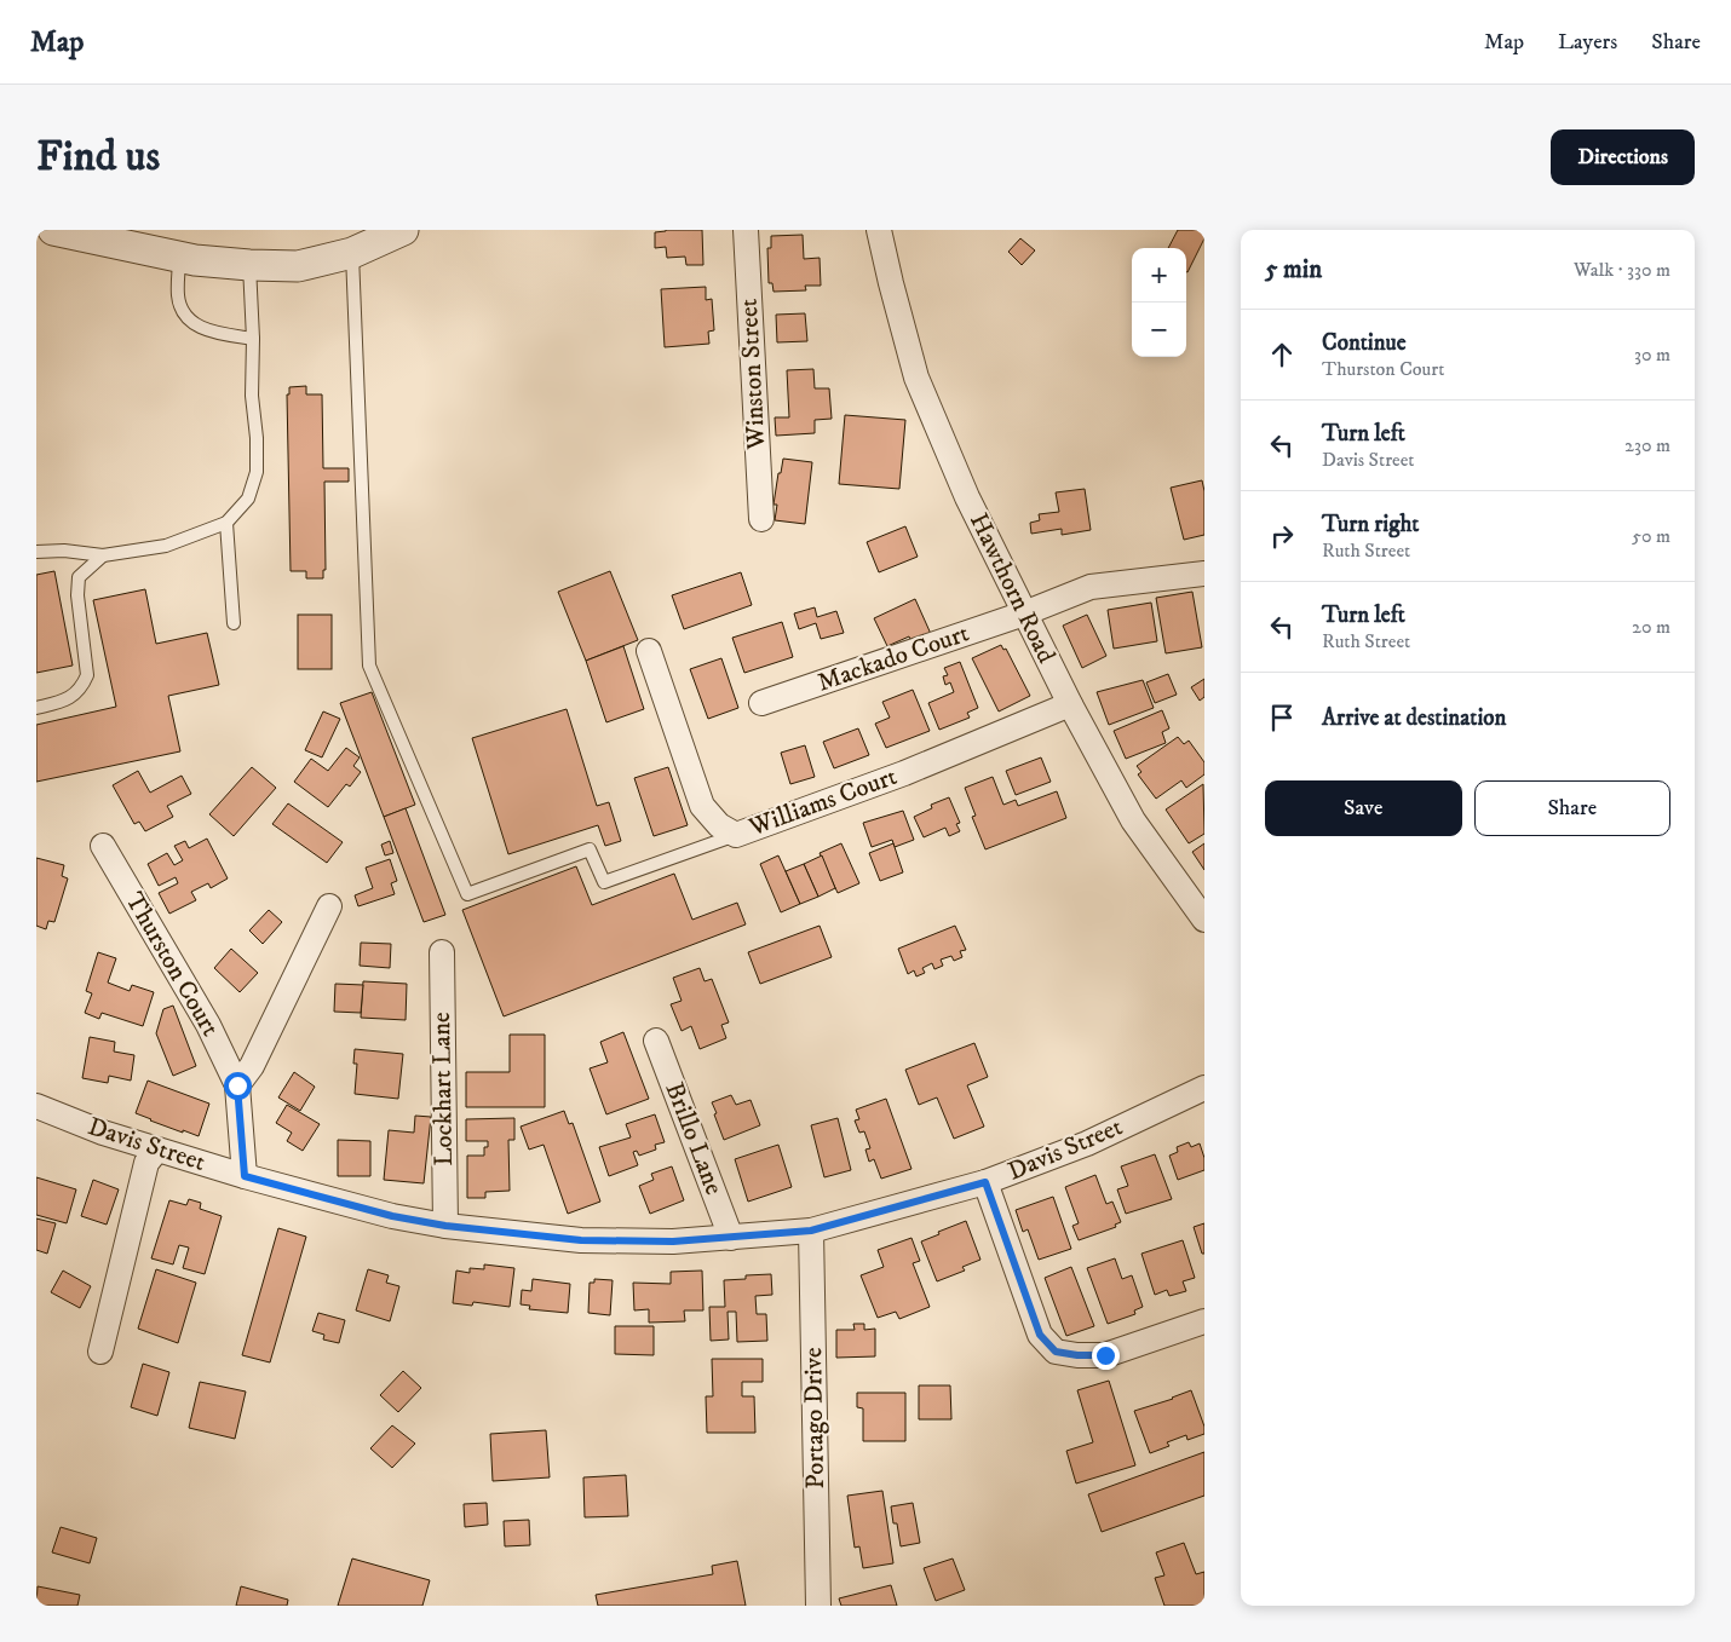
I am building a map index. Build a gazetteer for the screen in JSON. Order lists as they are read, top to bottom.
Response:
{
  "streets": {
    "street": [
      "Winston Street",
      "Hawthorn Road",
      "Mackado Court",
      "Williams Court",
      "Thurston Court",
      "Lockhart Lane",
      "Brillo Lane",
      "Davis Street",
      "Portago Drive"
    ]
  },
  "crossings": [
    ["Hawthorn Road", "Mackado Court"],
    ["Hawthorn Road", "Williams Court"],
    ["Thurston Court", "Davis Street"],
    ["Lockhart Lane", "Davis Street"],
    ["Brillo Lane", "Davis Street"],
    ["Davis Street", "Portago Drive"]
  ],
  "page": {
    "header": "Map",
    "nav": ["Map", "Layers", "Share"],
    "buttons": [
      "Directions",
      ["Save", "Share"]
    ],
    "title": "Find us",
    "heading": ["5 min", "Walk · 330 m"],
    "map_buttons": ["+", "−"],
    "list": [
      ["Continue", "Thurston Court", "30 m"],
      ["Turn left", "Davis Street", "230 m"],
      ["Turn right", "Ruth Street", "50 m"],
      ["Turn left", "Ruth Street", "20 m"],
      "Arrive at destination"
    ]
  }
}
